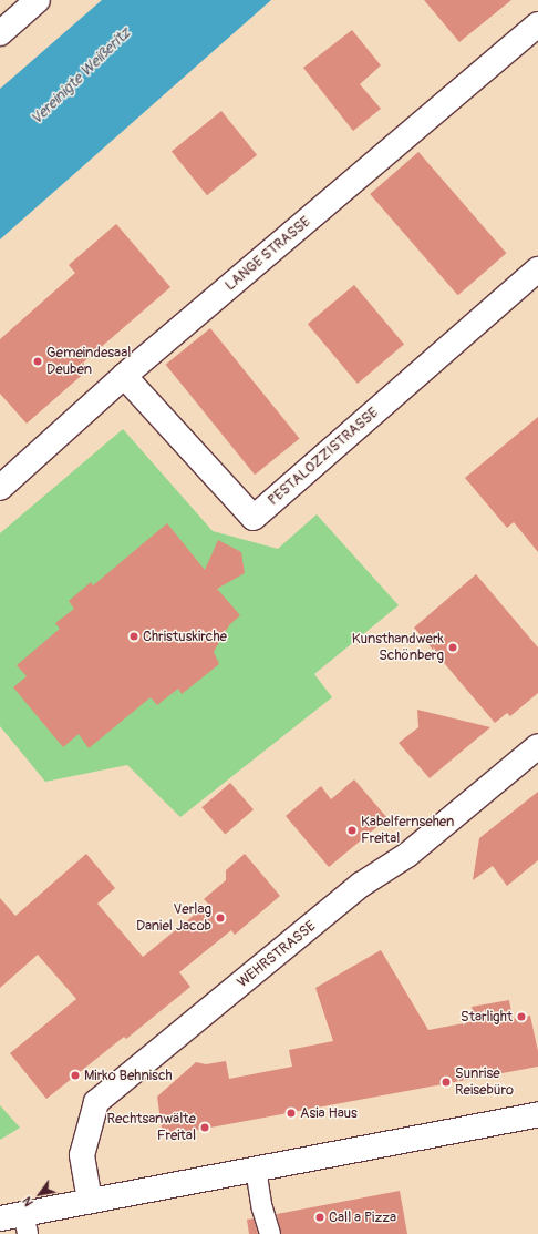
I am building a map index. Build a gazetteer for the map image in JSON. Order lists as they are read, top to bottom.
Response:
{
  "streets": {
    "street": ["LANGE STRASSE", "PESTALOZZISTRASSE", "WEHRSTRASSE"]
  },
  "crossings": [
    ["LANGE STRASSE", "PESTALOZZISTRASSE"]
  ],
  "water": ["Vereinigte Weißeritz"],
  "places": [
    "Gemeindesaal Deuben",
    "Christuskirche",
    "Kunsthandwerk Schönberg",
    "Kabelfernsehen Freital",
    "Verlag Daniel Jacob",
    "Starlight",
    "Mirko Behnisch",
    "Sunrise Reisebüro",
    "Asia Haus",
    "Rechtsanwälte Freital",
    "Call a Pizza"
  ],
  "north": "bottom left"
}
